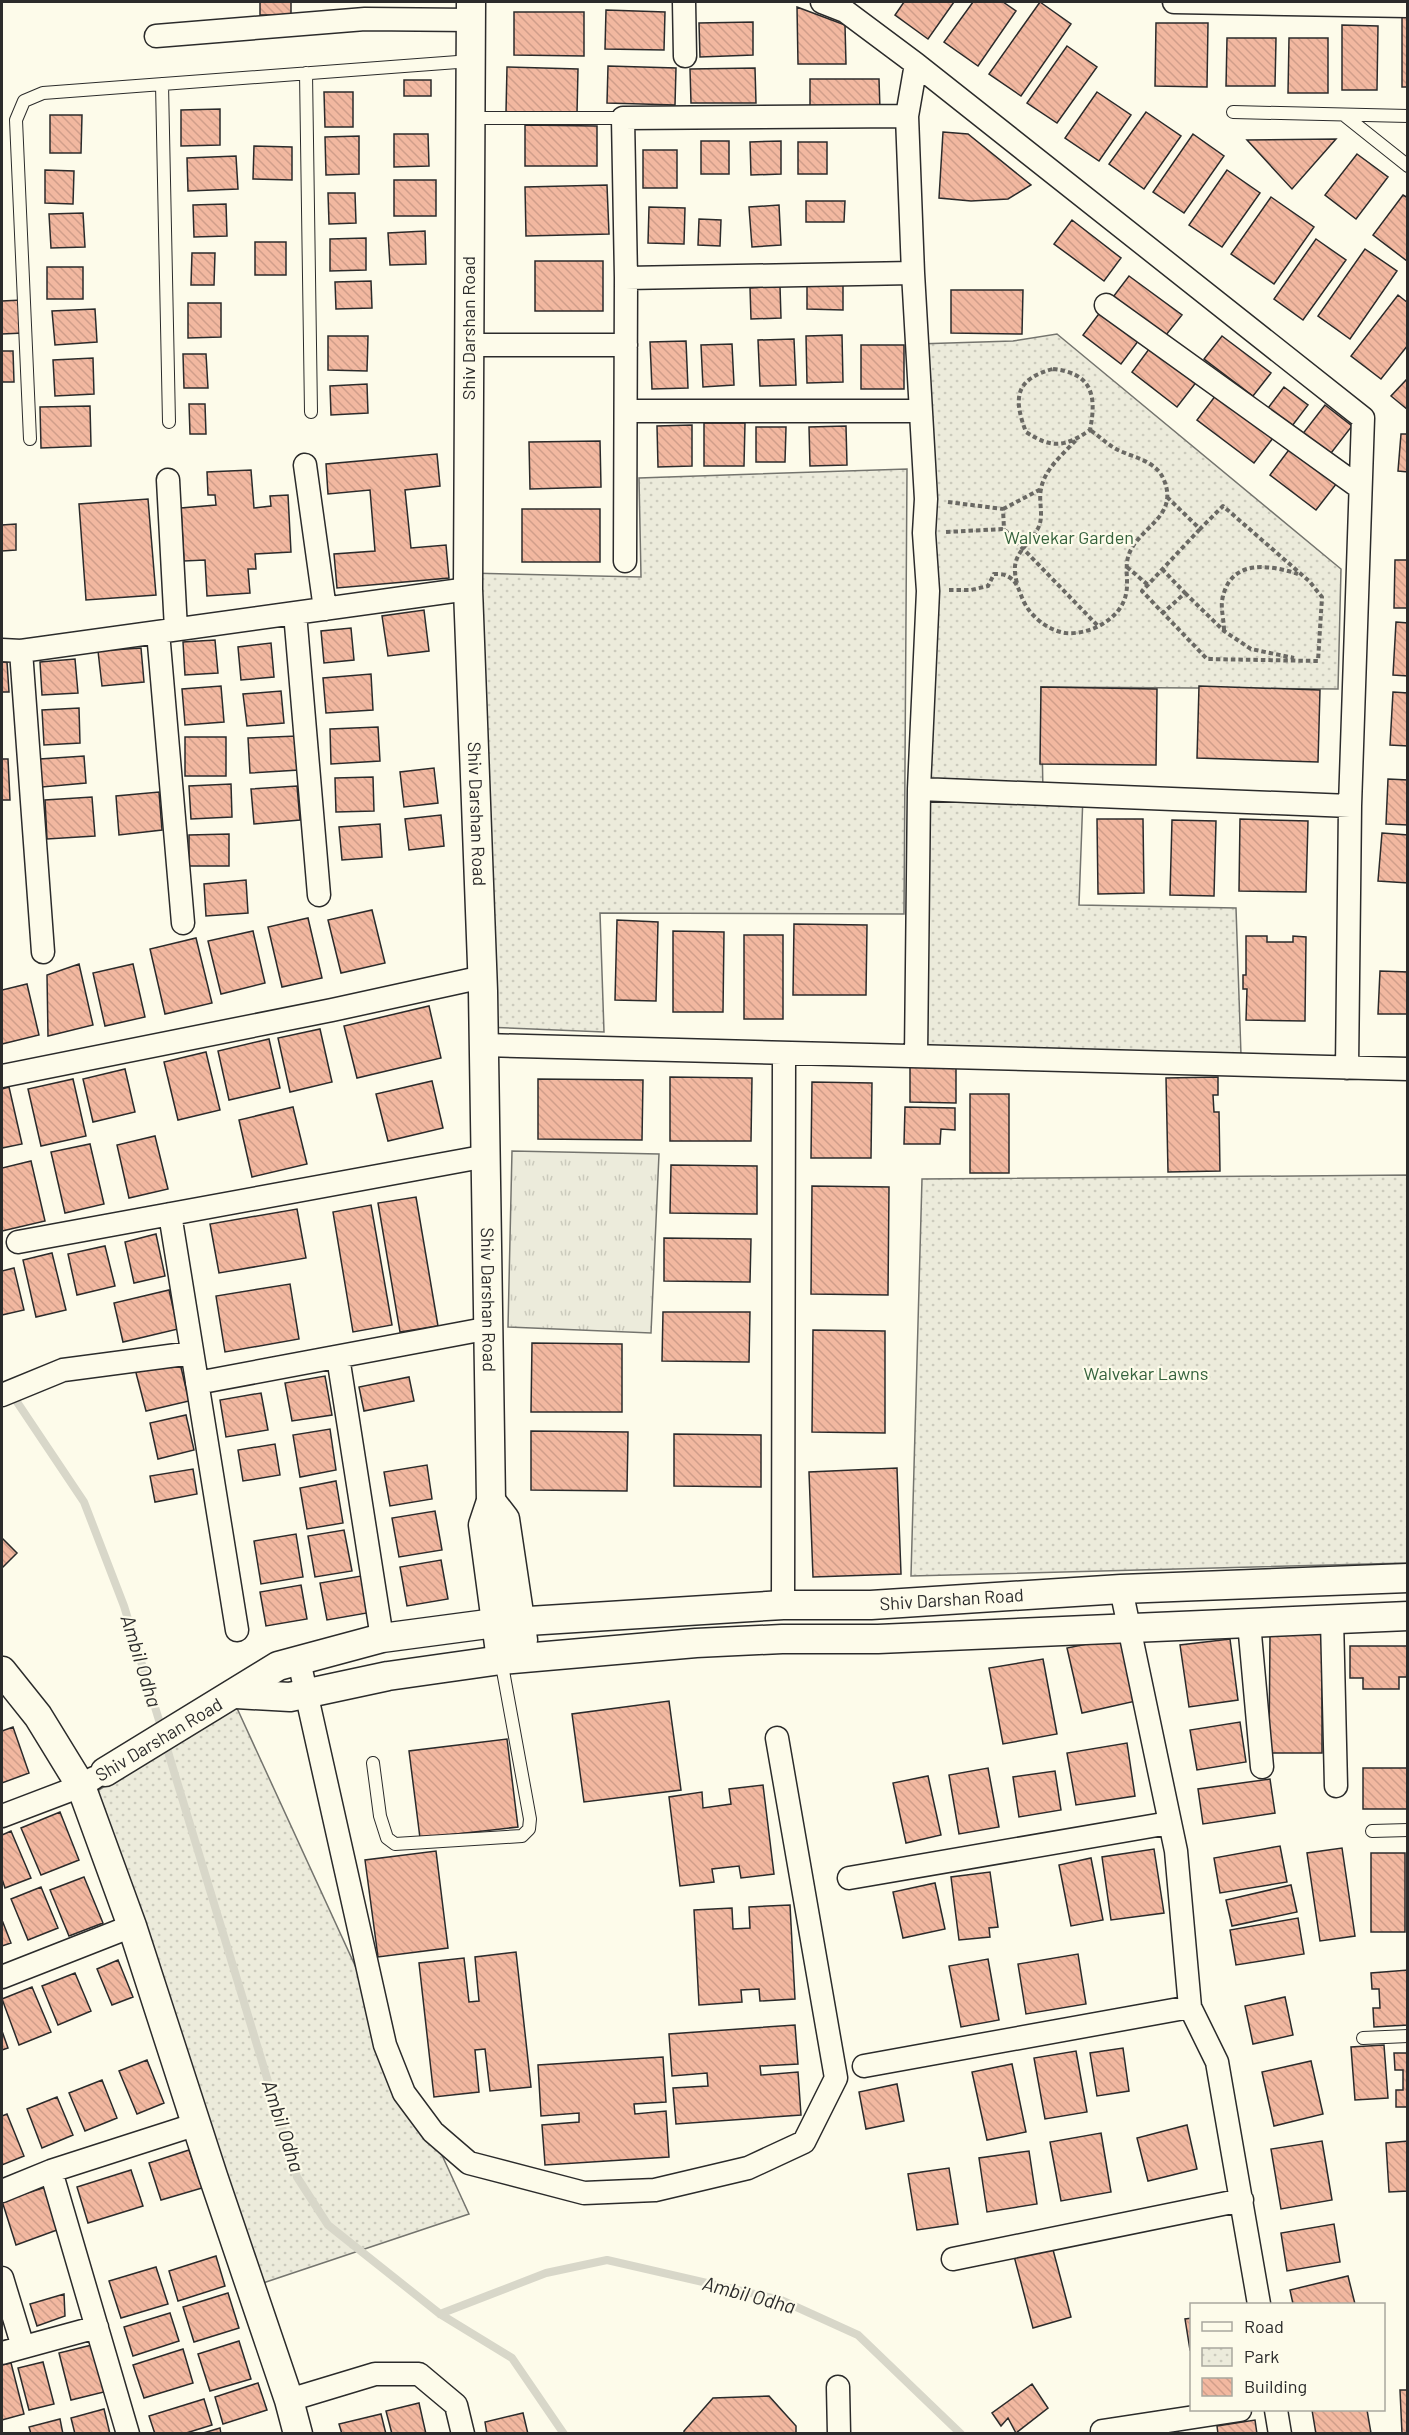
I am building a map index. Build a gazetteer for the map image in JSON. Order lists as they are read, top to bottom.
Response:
{
  "streets": {
    "street": ["Shiv Darshan Road"]
  },
  "water": ["Ambil Odha"],
  "parks": ["Walvekar Garden", "Walvekar Lawns"],
  "legend": ["Road", "Park", "Building"]
}
